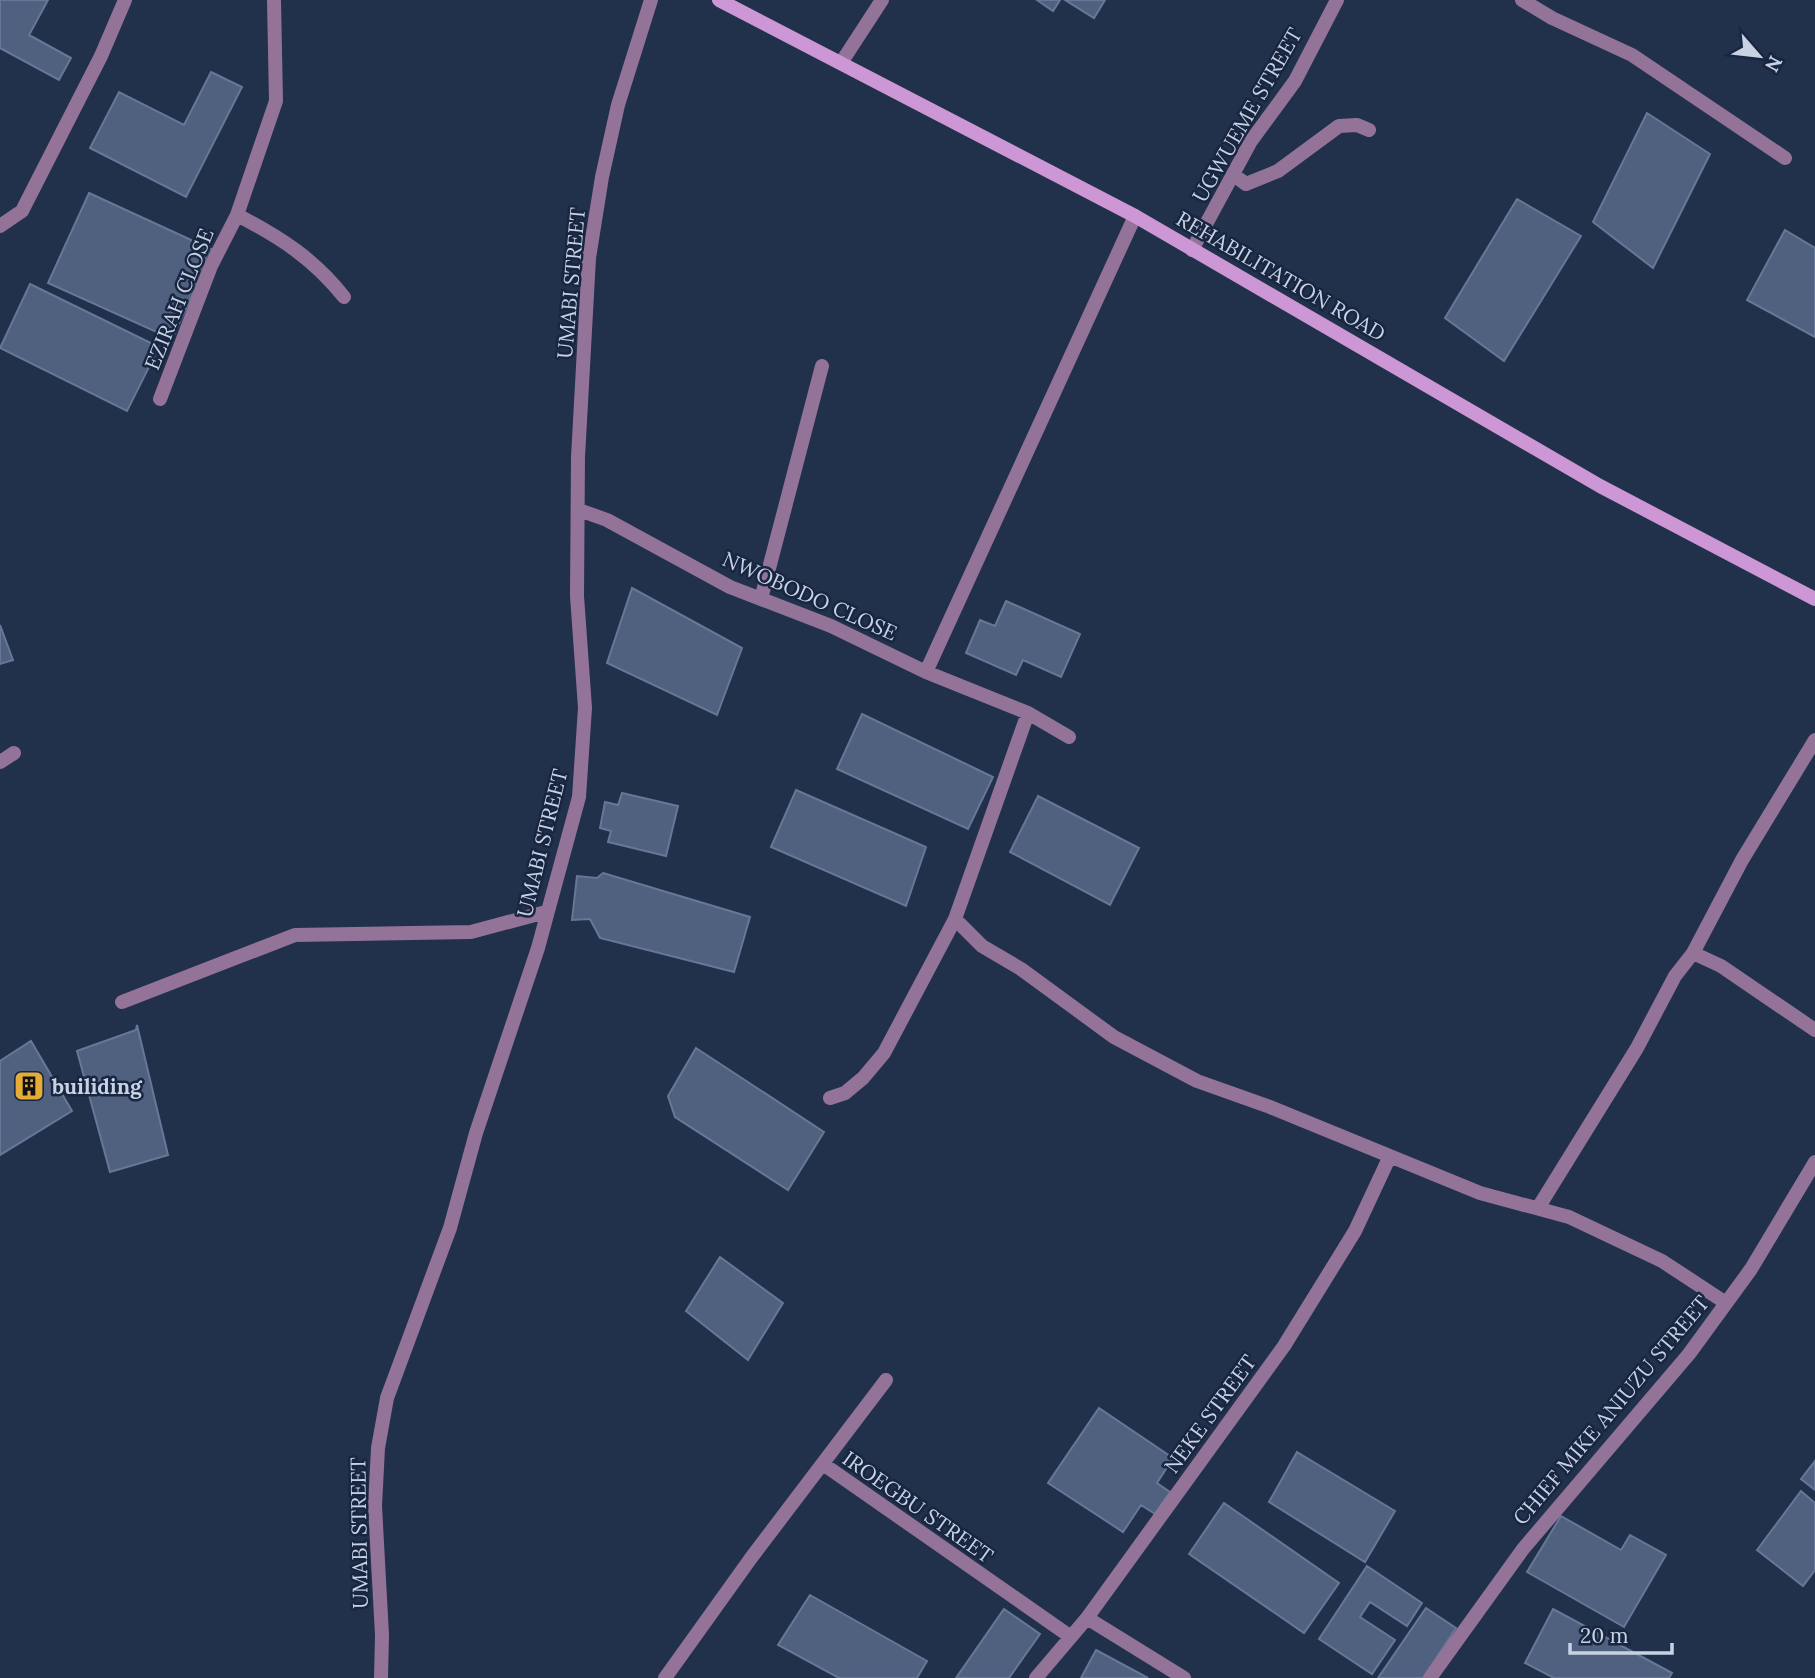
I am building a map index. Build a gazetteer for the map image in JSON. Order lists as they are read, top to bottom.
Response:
{
  "streets": {
    "main road": ["REHABILITATION ROAD"],
    "street": [
      "UGWUEME STREET",
      "UMABI STREET",
      "EZIRAH CLOSE",
      "NWOBODO CLOSE",
      "CHIEF MIKE ANIUZU STREET",
      "NEKE STREET",
      "IROEGBU STREET"
    ]
  },
  "crossings": [
    ["UGWUEME STREET", "REHABILITATION ROAD"],
    ["UMABI STREET", "NWOBODO CLOSE"],
    ["NEKE STREET", "IROEGBU STREET"]
  ],
  "places": {
    "building": ["builiding"]
  },
  "scale_bar": "20 m",
  "north": "bottom right"
}
